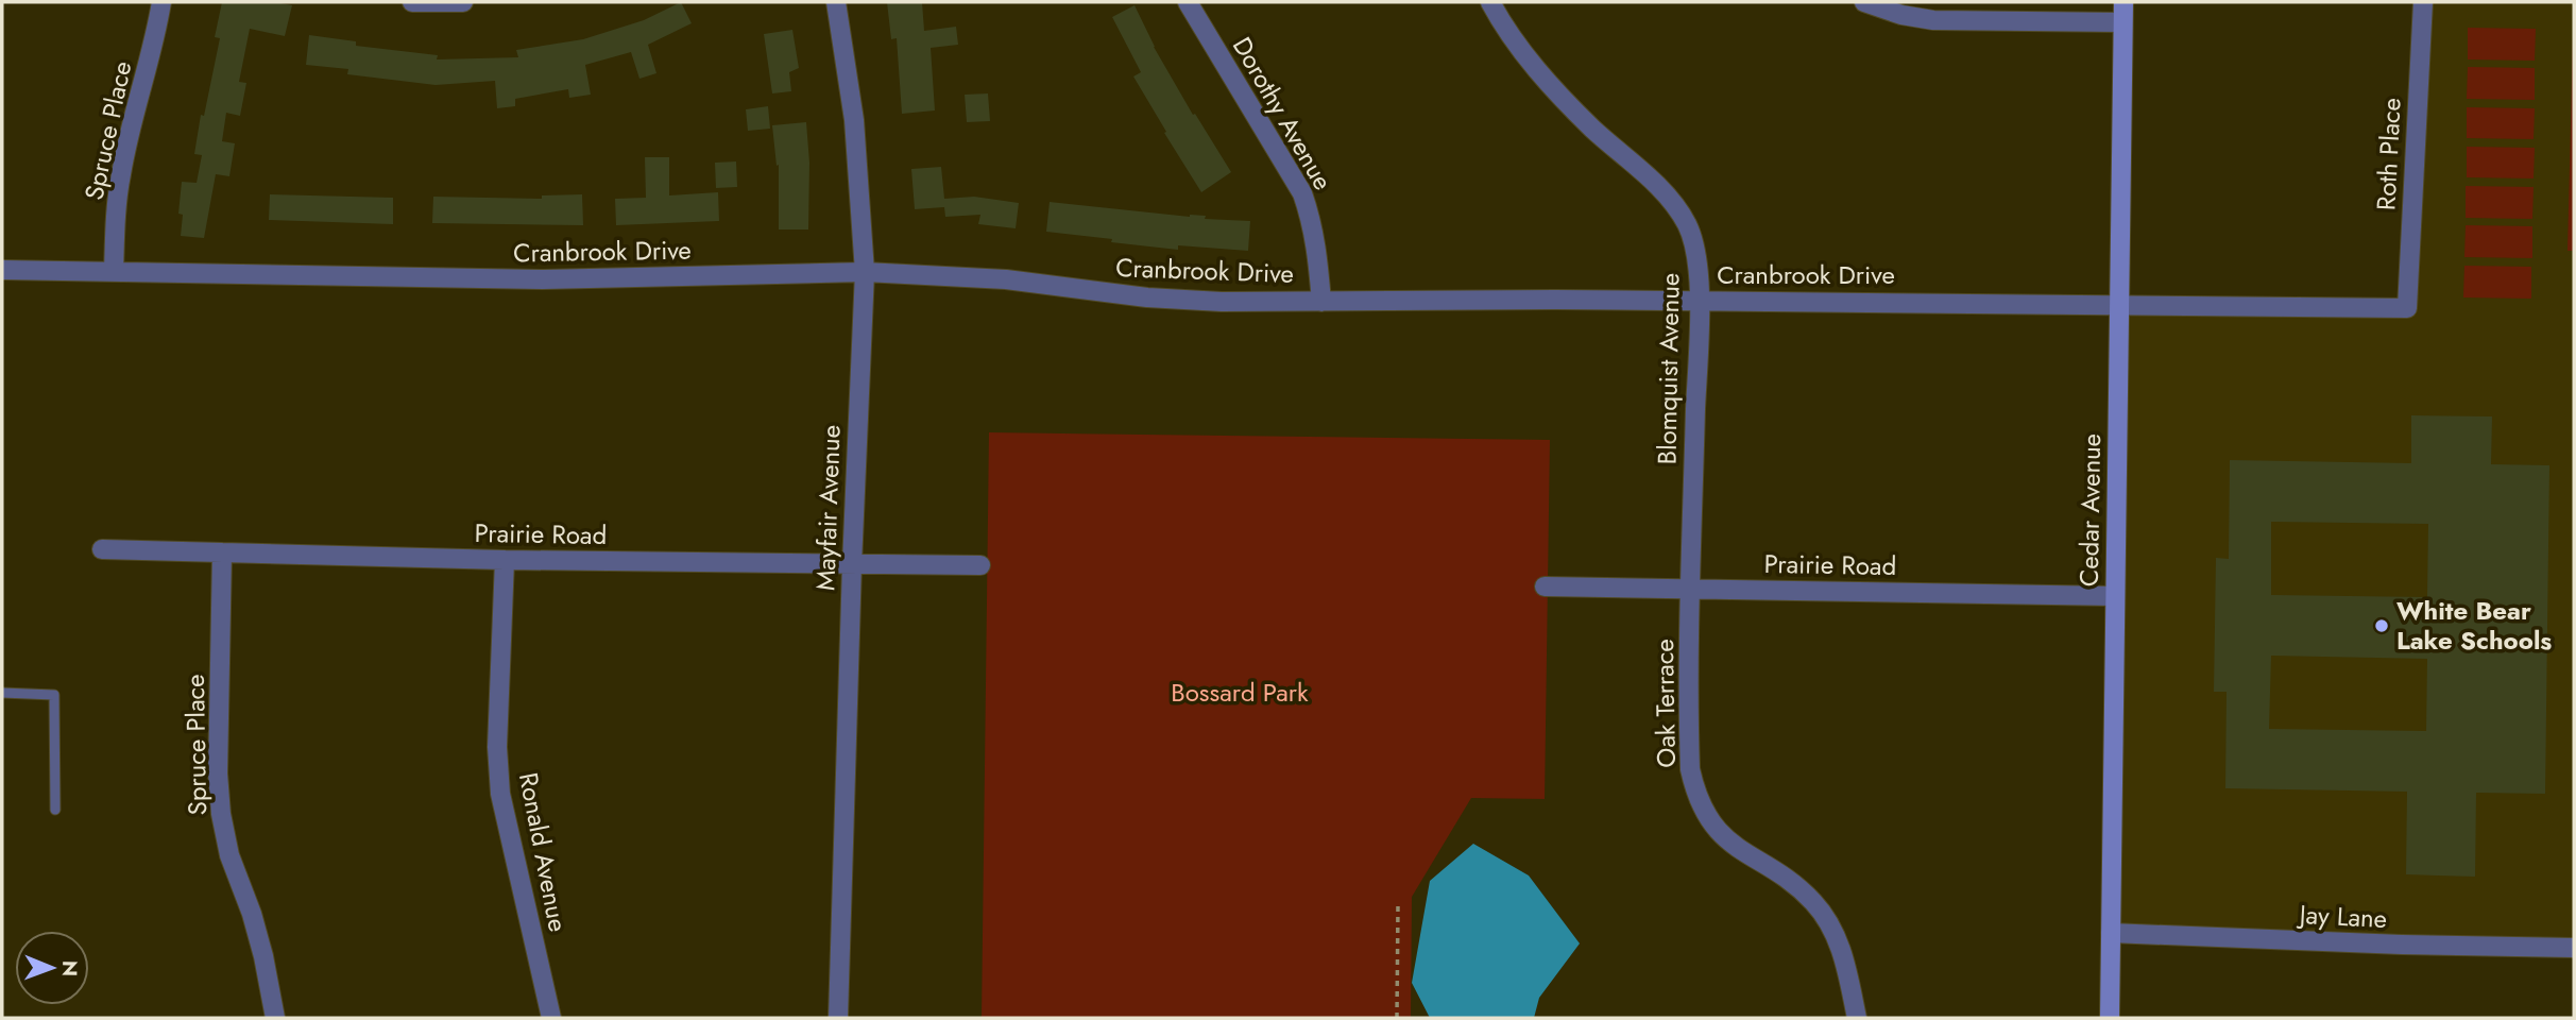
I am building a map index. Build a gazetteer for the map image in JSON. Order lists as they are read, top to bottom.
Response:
{
  "streets": {
    "street": [
      "Dorothy Avenue",
      "Spruce Place",
      "Roth Place",
      "Cranbrook Drive",
      "Blomquist Avenue",
      "Mayfair Avenue",
      "Cedar Avenue",
      "Prairie Road",
      "Oak Terrace",
      "Ronald Avenue",
      "Jay Lane"
    ]
  },
  "crossings": [
    ["Dorothy Avenue", "Cranbrook Drive"],
    ["Spruce Place", "Cranbrook Drive"],
    ["Spruce Place", "Prairie Road"],
    ["Roth Place", "Cranbrook Drive"],
    ["Cranbrook Drive", "Blomquist Avenue"],
    ["Cranbrook Drive", "Mayfair Avenue"],
    ["Cranbrook Drive", "Cedar Avenue"],
    ["Blomquist Avenue", "Prairie Road"],
    ["Blomquist Avenue", "Oak Terrace"],
    ["Mayfair Avenue", "Prairie Road"],
    ["Cedar Avenue", "Prairie Road"],
    ["Cedar Avenue", "Jay Lane"],
    ["Prairie Road", "Oak Terrace"],
    ["Prairie Road", "Ronald Avenue"]
  ],
  "parks": ["Bossard Park"],
  "places": ["White Bear Lake Schools"],
  "north": "right"
}
